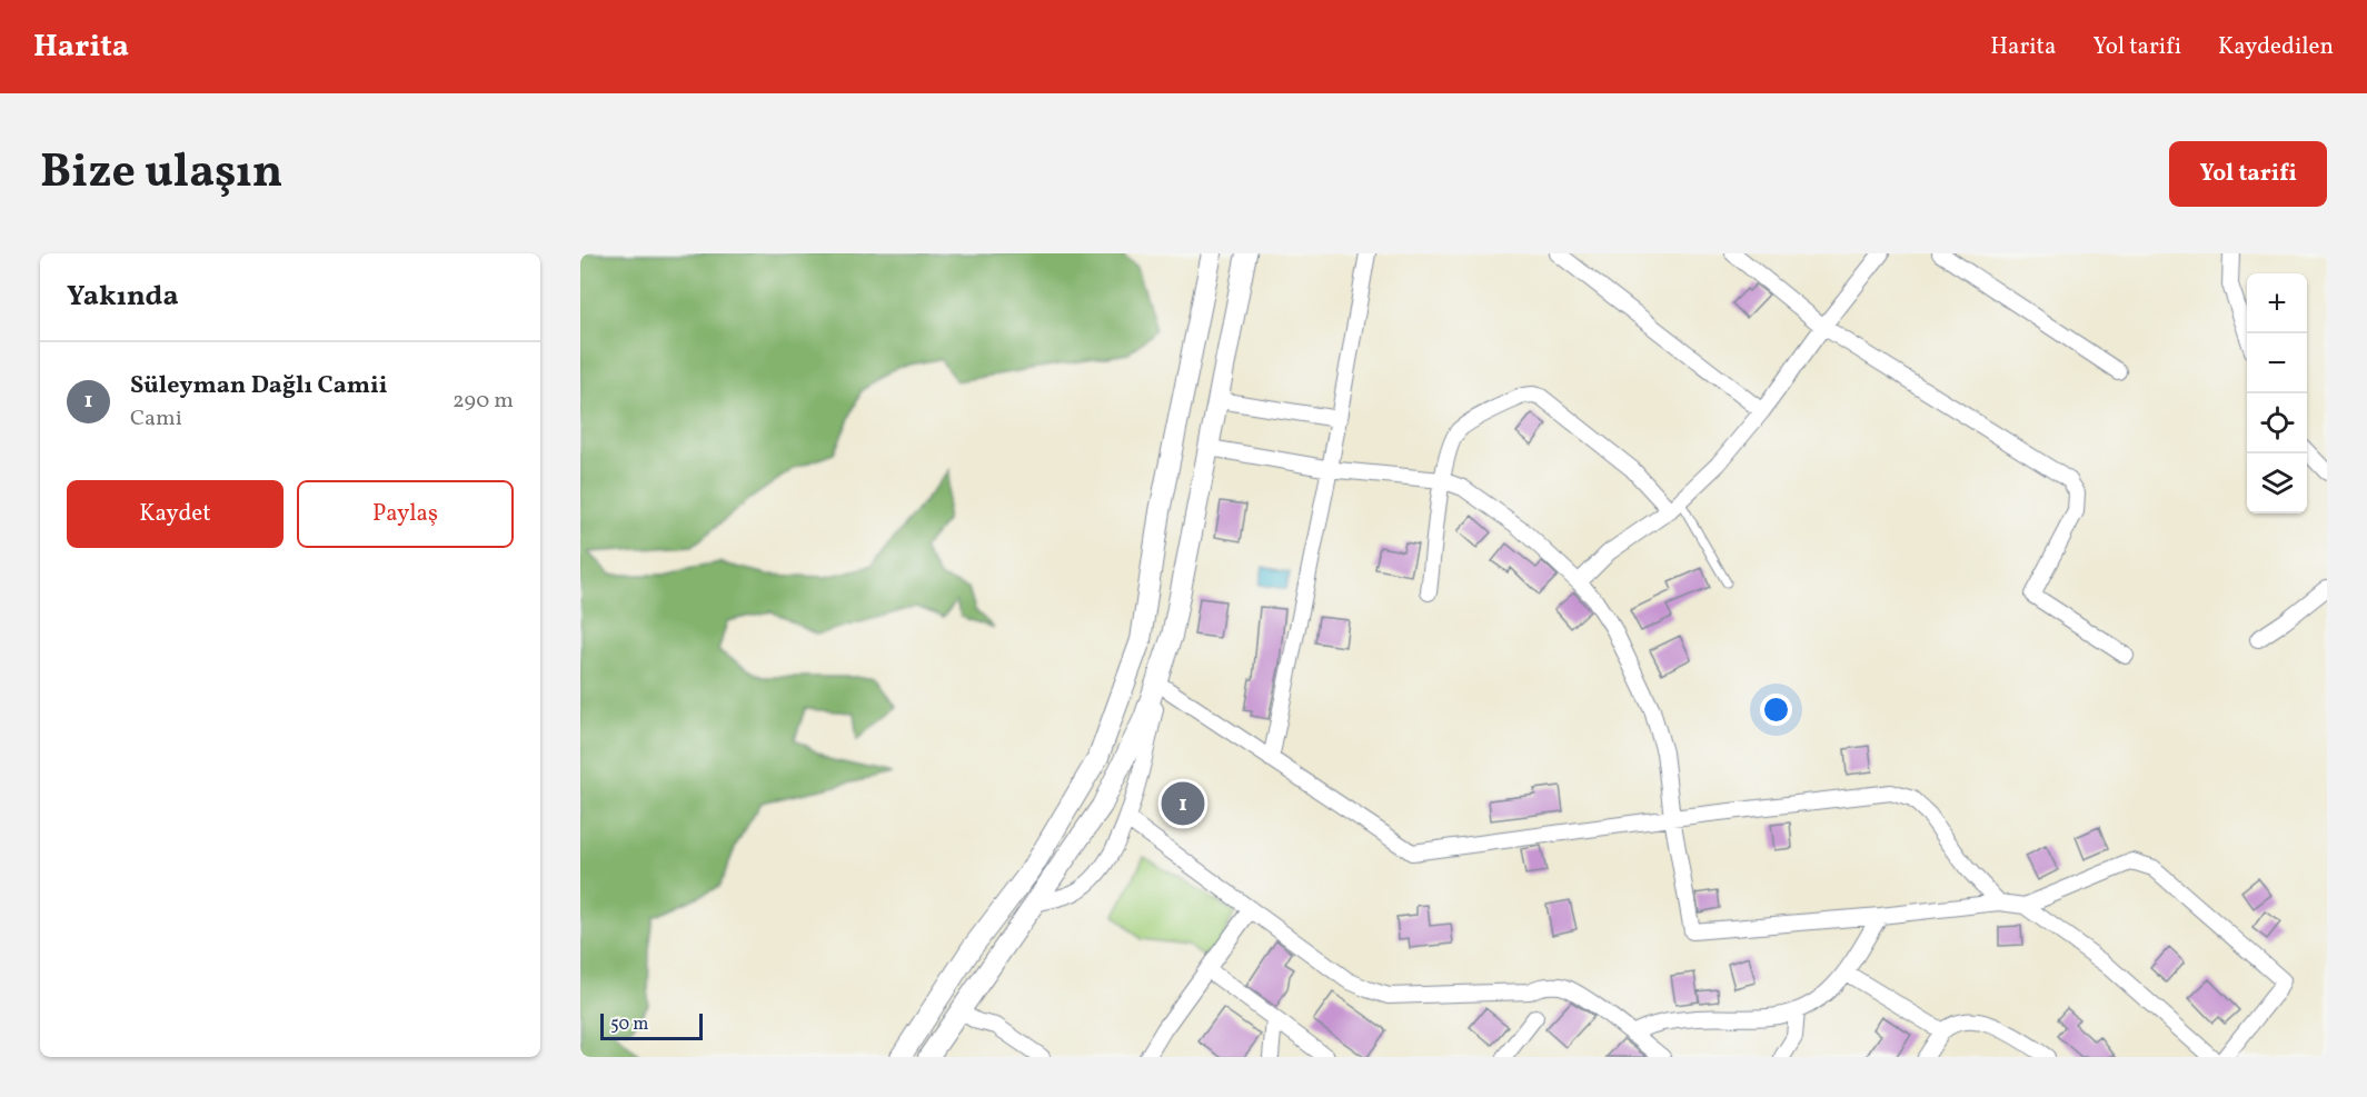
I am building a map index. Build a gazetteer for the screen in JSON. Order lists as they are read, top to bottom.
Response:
{
  "scale_bar": "50 m",
  "page": {
    "header": "Harita",
    "nav": ["Harita", "Yol tarifi", "Kaydedilen"],
    "title": "Bize ulaşın",
    "buttons": [
      "Yol tarifi",
      ["Kaydet", "Paylaş"]
    ],
    "heading": "Yakında",
    "map_buttons": ["+", "−"],
    "list": [
      {
        "mark": "1",
        "name": "Süleyman Dağlı Camii",
        "note": "Cami",
        "value": "290 m"
      }
    ],
    "pins": "1",
    "scale": "50 m"
  }
}
